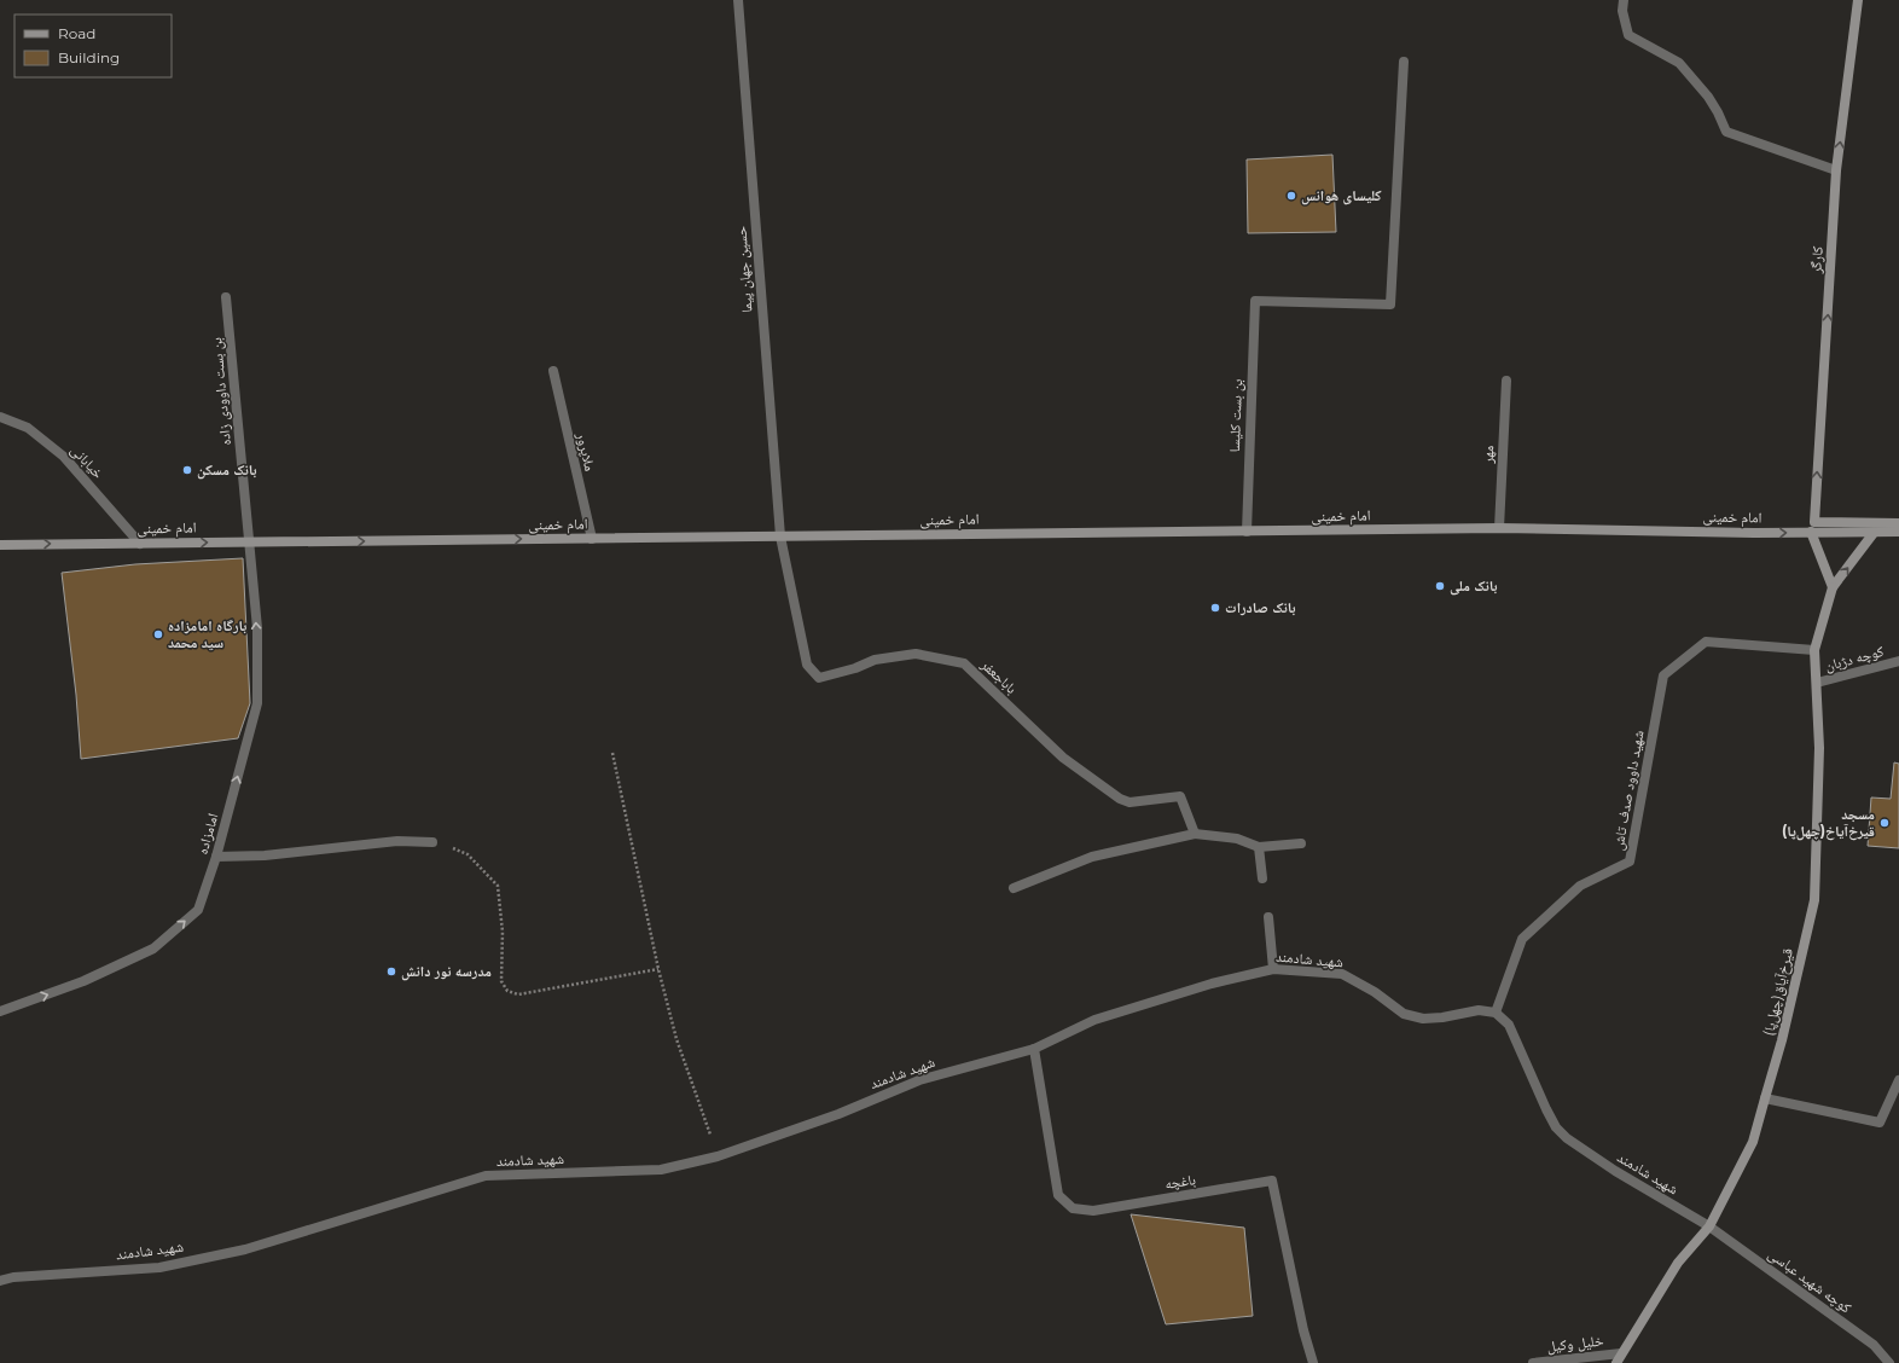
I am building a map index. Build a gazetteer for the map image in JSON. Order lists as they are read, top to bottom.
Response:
{
  "streets": {
    "street": [
      "کارگر",
      "حسین جهان پیما",
      "بن بست داوودی زاده",
      "بن بست کلیسا",
      "ملاپرور",
      "مهر",
      "خیابانی",
      "امام خمینی",
      "کوچه دژبان",
      "باباجعفر",
      "شهید داوود صدف تاش",
      "امامزاده",
      "شهید شادمند",
      "قیرخ‌آیاق(چهل‌پا)",
      "باغچه",
      "کوچه شهید عباسی",
      "خلیل وکیل"
    ]
  },
  "crossings": [
    ["حسین جهان پیما", "امام خمینی"],
    ["حسین جهان پیما", "باباجعفر"],
    ["بن بست داوودی زاده", "امام خمینی"],
    ["بن بست داوودی زاده", "امامزاده"],
    ["بن بست کلیسا", "امام خمینی"],
    ["ملاپرور", "امام خمینی"],
    ["مهر", "امام خمینی"],
    ["خیابانی", "امام خمینی"],
    ["امام خمینی", "باباجعفر"],
    ["امام خمینی", "امامزاده"],
    ["امام خمینی", "قیرخ‌آیاق(چهل‌پا)"],
    ["کوچه دژبان", "قیرخ‌آیاق(چهل‌پا)"],
    ["شهید داوود صدف تاش", "شهید شادمند"],
    ["شهید داوود صدف تاش", "قیرخ‌آیاق(چهل‌پا)"],
    ["شهید شادمند", "قیرخ‌آیاق(چهل‌پا)"],
    ["شهید شادمند", "باغچه"],
    ["شهید شادمند", "کوچه شهید عباسی"],
    ["قیرخ‌آیاق(چهل‌پا)", "کوچه شهید عباسی"],
    ["قیرخ‌آیاق(چهل‌پا)", "خلیل وکیل"]
  ],
  "one_way": ["کارگر", "امام خمینی", "امامزاده"],
  "places": [
    "کلیسای هوانس",
    "بانک مسکن",
    "بانک ملی",
    "بانک صادرات",
    "بارگاه امامزاده سید محمد",
    "مسجد قیرخ‌آیاخ(چهل‌پا)",
    "مدرسه نور دانش"
  ],
  "legend": ["Road", "Building"]
}
